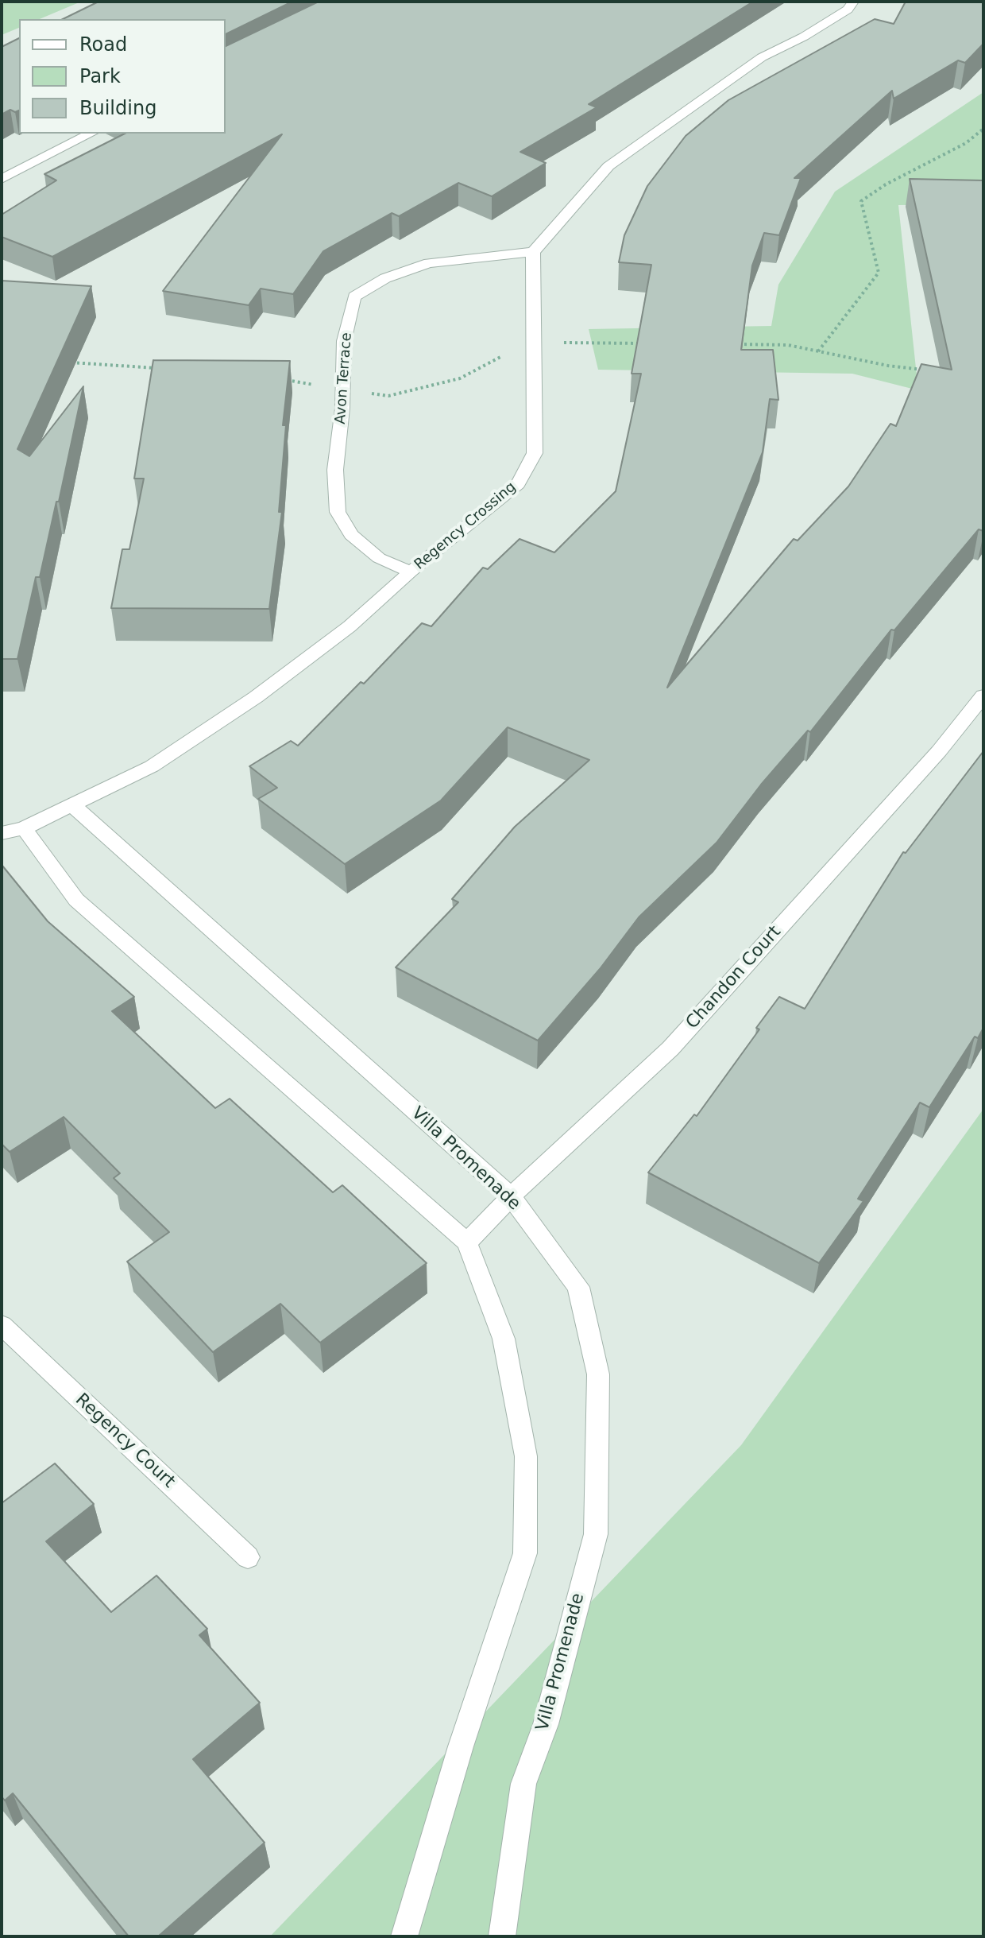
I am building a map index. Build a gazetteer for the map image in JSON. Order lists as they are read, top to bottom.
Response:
{
  "streets": {
    "street": [
      "Avon Terrace",
      "Regency Crossing",
      "Chandon Court",
      "Villa Promenade",
      "Regency Court"
    ]
  },
  "crossings": [
    ["Avon Terrace", "Regency Crossing"],
    ["Regency Crossing", "Villa Promenade"],
    ["Chandon Court", "Villa Promenade"]
  ],
  "legend": ["Road", "Park", "Building"]
}
